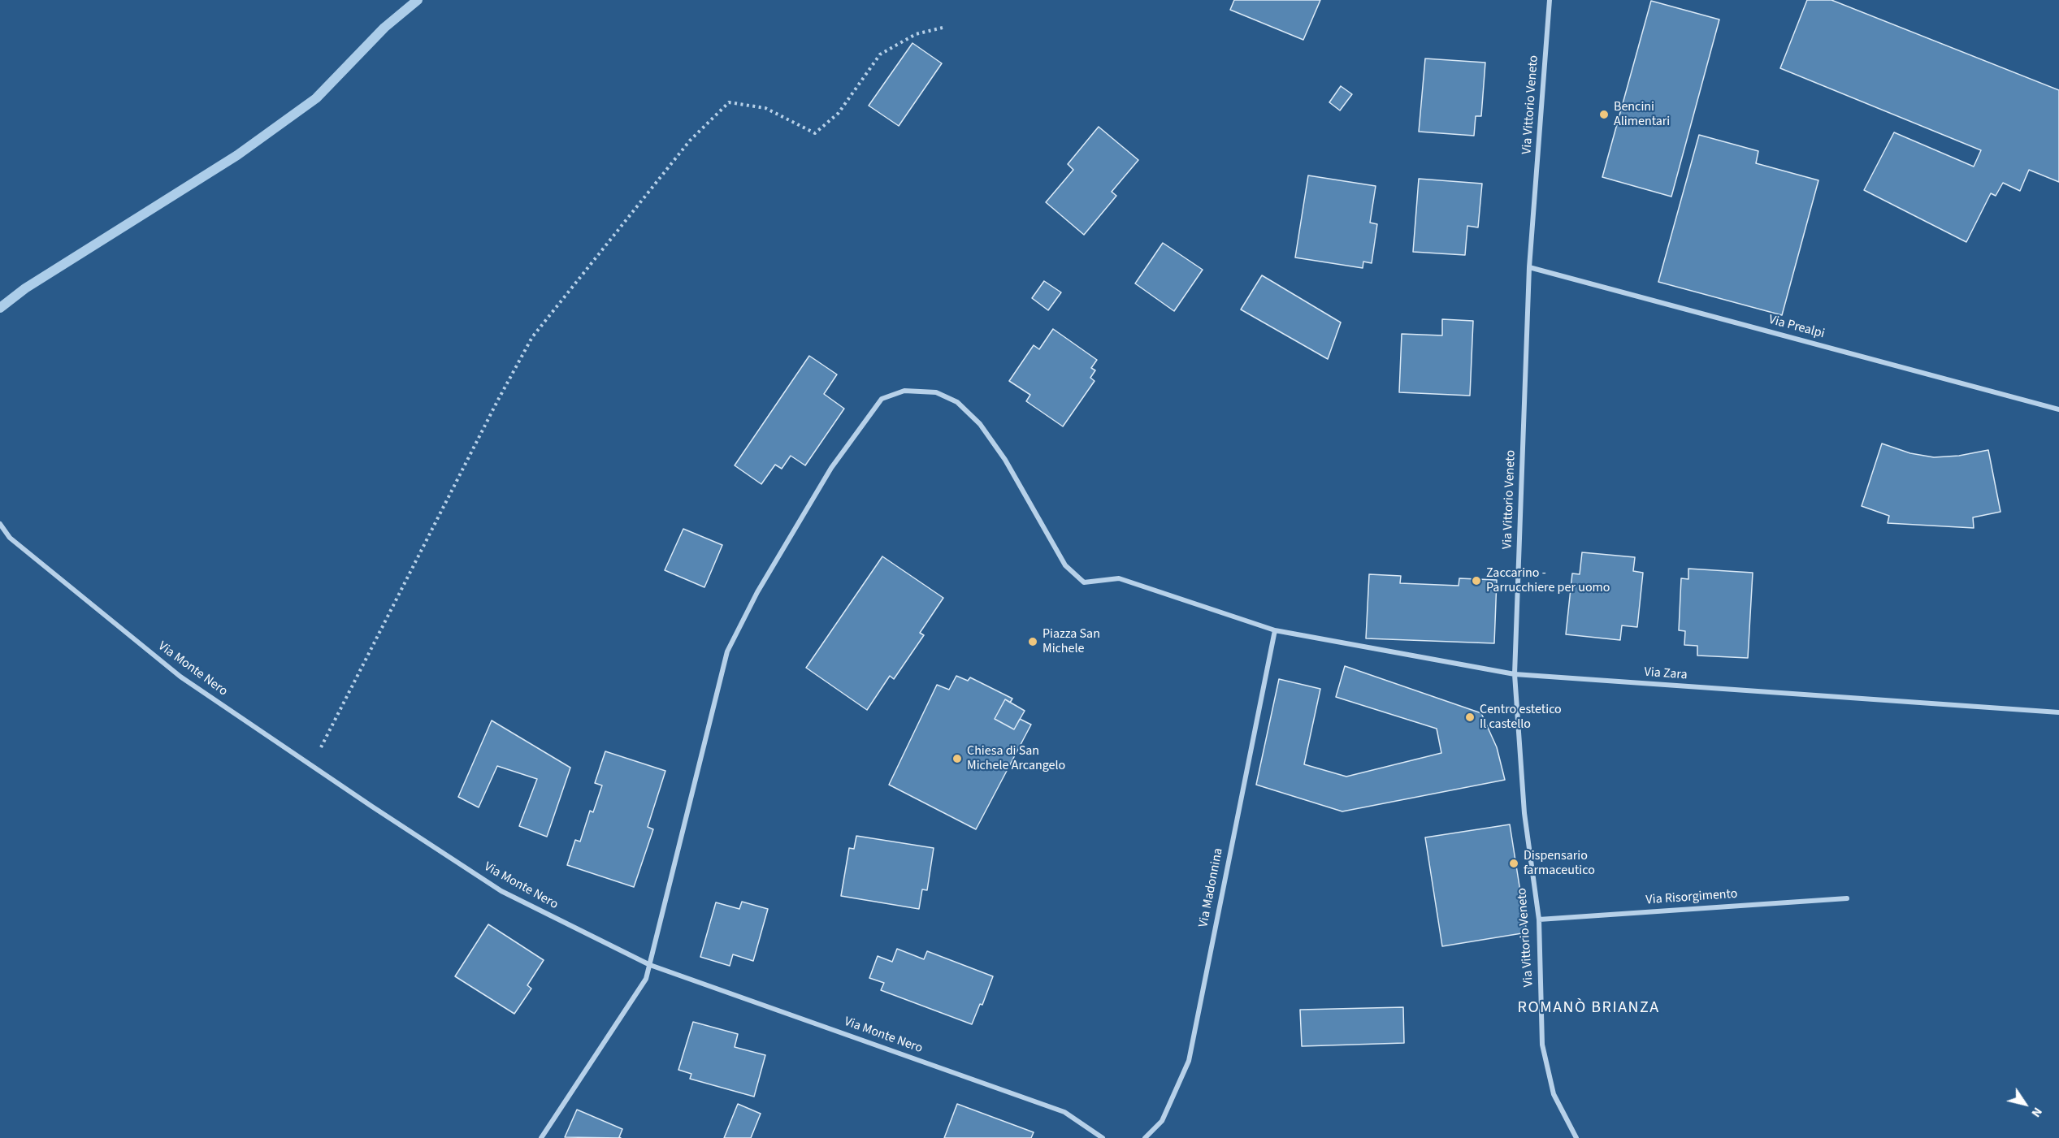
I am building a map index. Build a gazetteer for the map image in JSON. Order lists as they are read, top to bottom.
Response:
{
  "streets": {
    "street": [
      "Via Vittorio Veneto",
      "Via Prealpi",
      "Via Monte Nero",
      "Via Zara",
      "Via Madonnina",
      "Via Risorgimento"
    ]
  },
  "crossings": [
    ["Via Vittorio Veneto", "Via Prealpi"],
    ["Via Vittorio Veneto", "Via Zara"],
    ["Via Vittorio Veneto", "Via Risorgimento"],
    ["Via Monte Nero", "Via Zara"],
    ["Via Zara", "Via Madonnina"]
  ],
  "districts": ["ROMANÒ BRIANZA"],
  "places": [
    "Bencini Alimentari",
    "Zaccarino - Parrucchiere per uomo",
    "Piazza San Michele",
    "Centro estetico Il castello",
    "Chiesa di San Michele Arcangelo",
    "Dispensario farmaceutico"
  ],
  "north": "bottom right"
}
